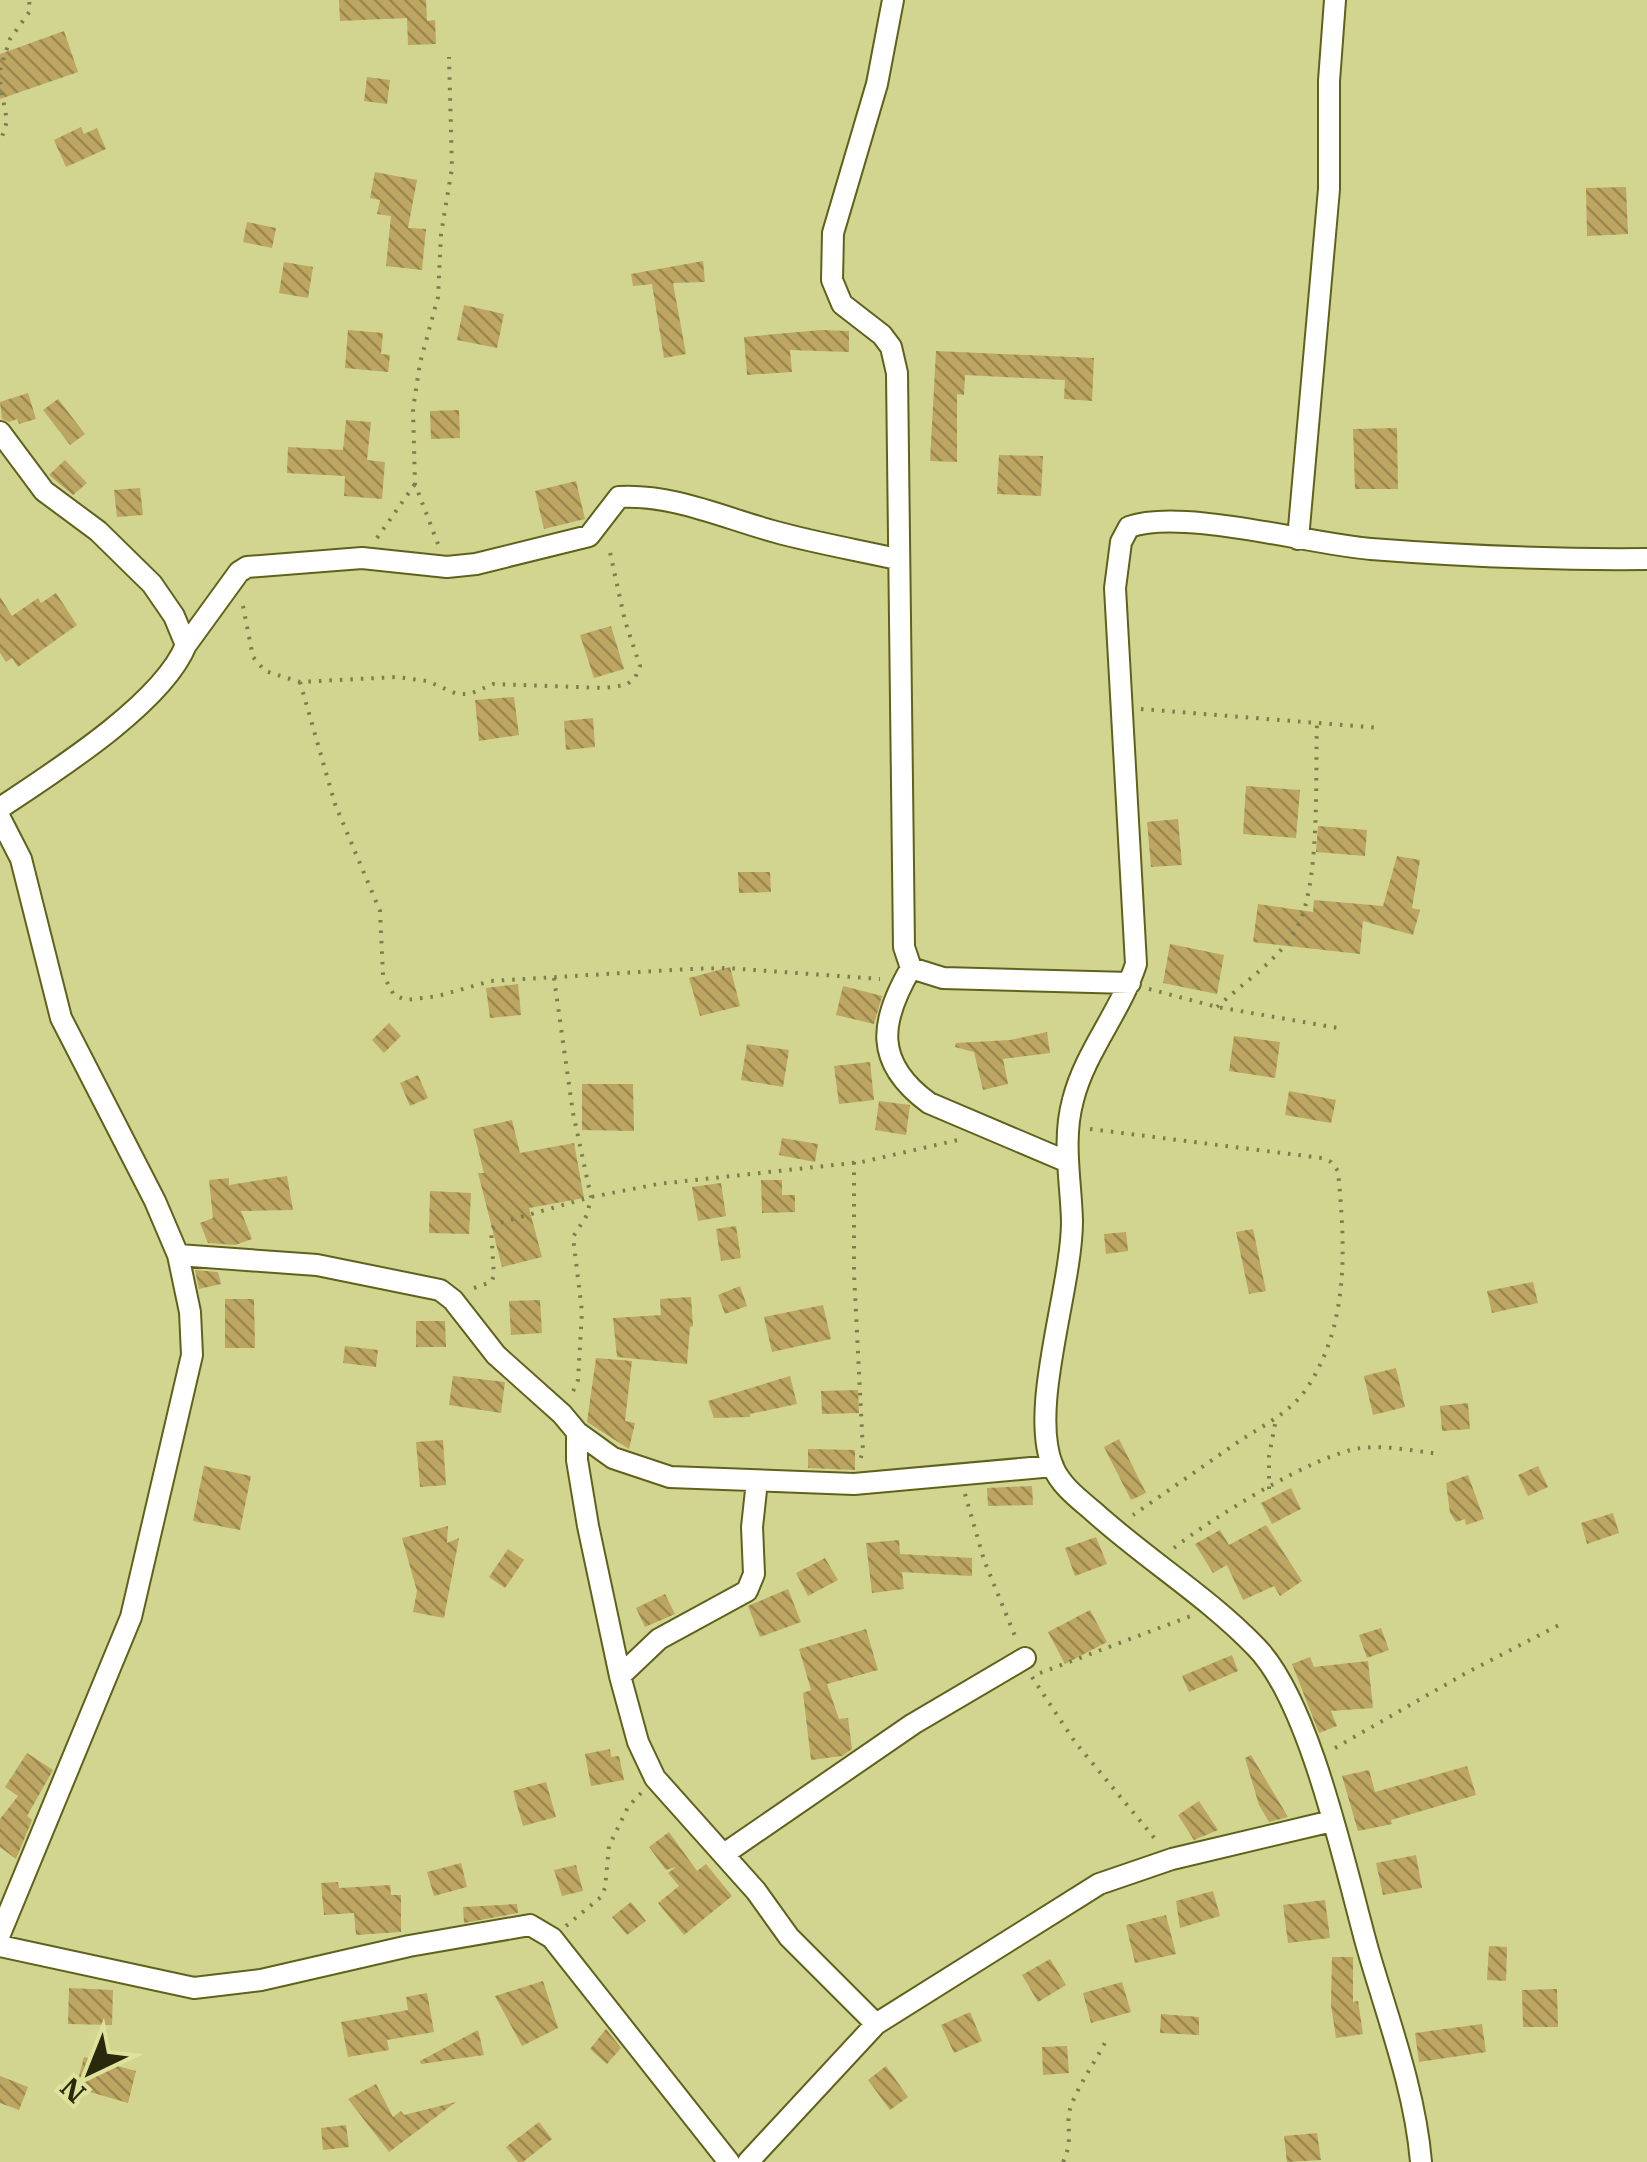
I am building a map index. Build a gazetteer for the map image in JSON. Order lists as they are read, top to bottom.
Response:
{
  "north": "bottom left"
}
